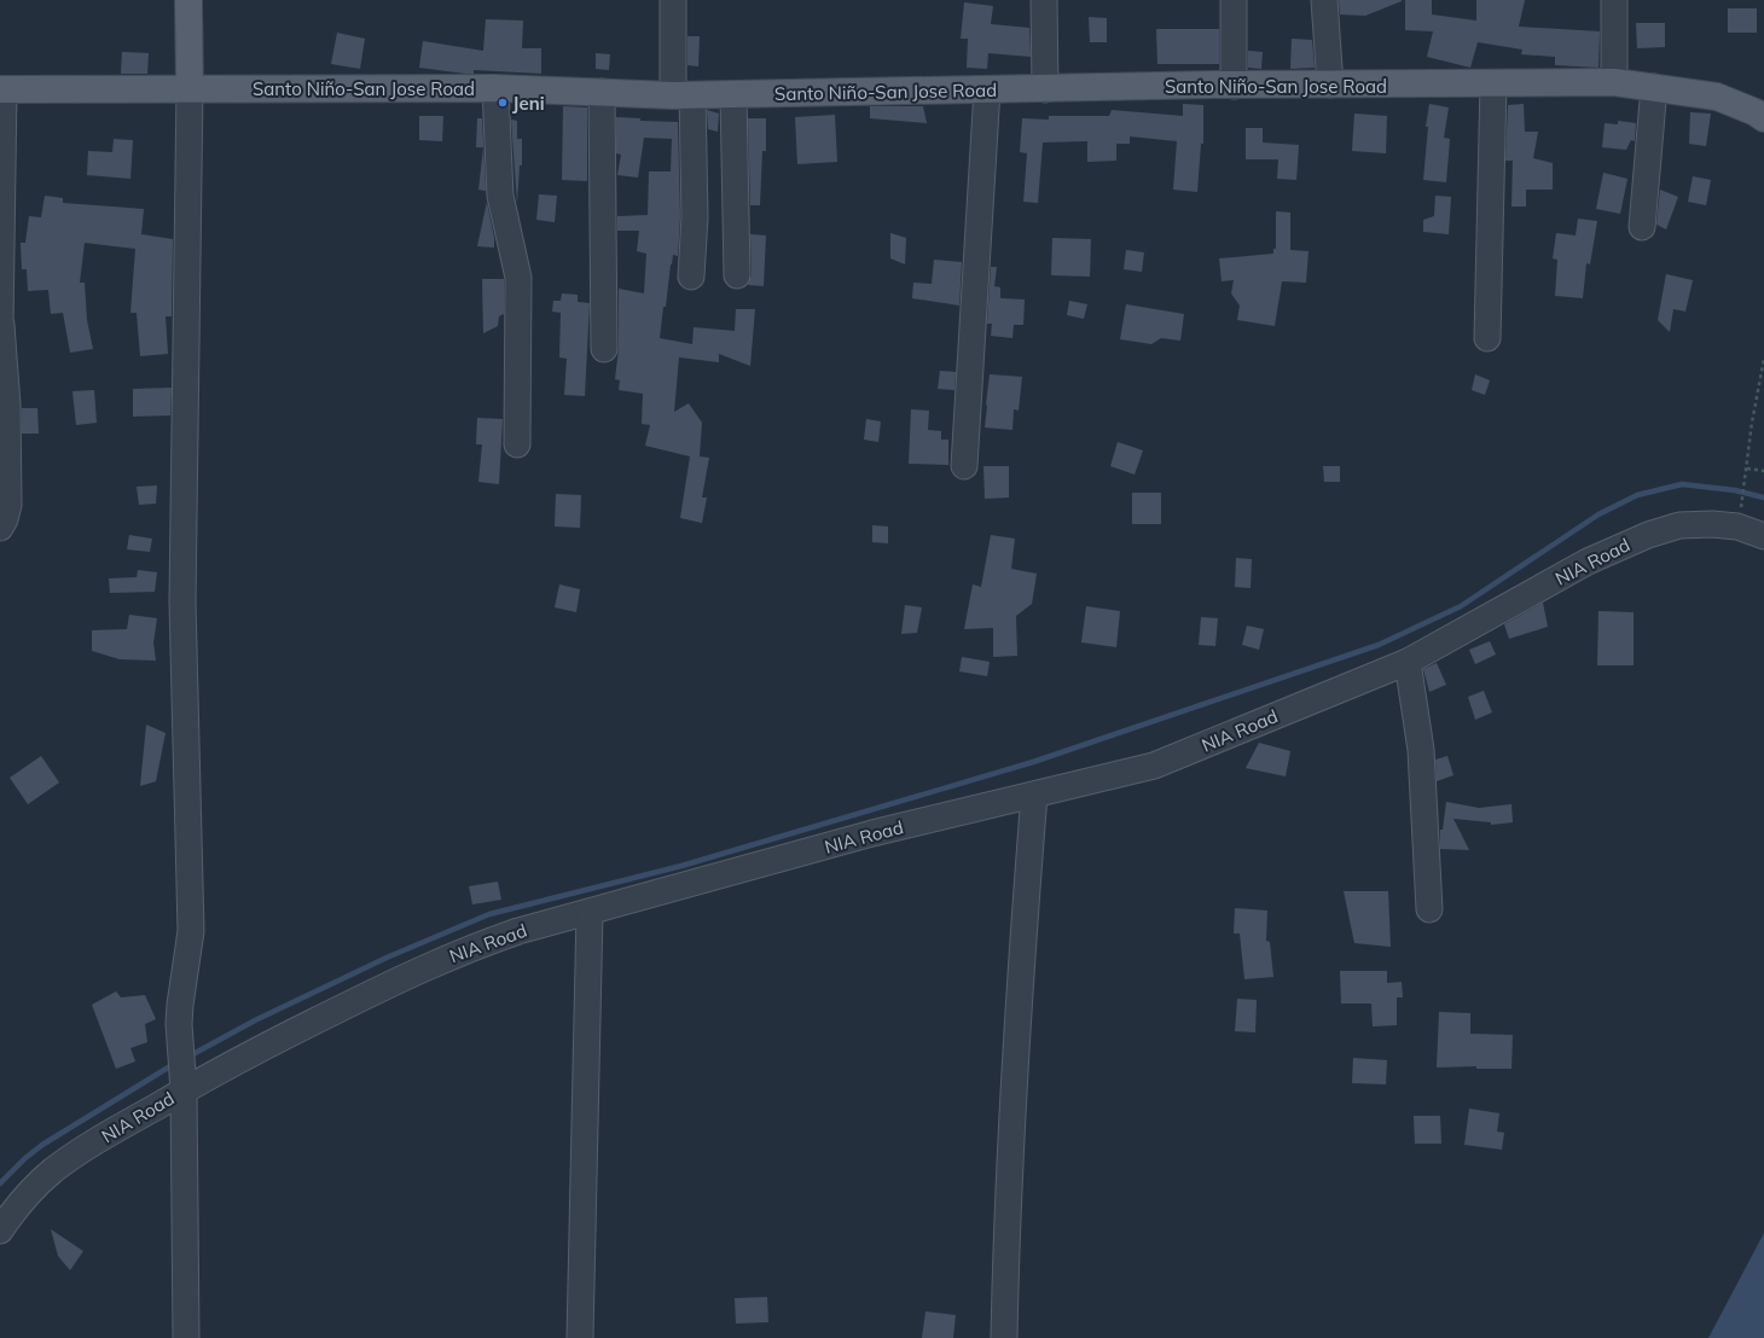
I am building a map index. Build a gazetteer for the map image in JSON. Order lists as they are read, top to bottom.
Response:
{
  "streets": {
    "main road": ["Santo Niño-San Jose Road"],
    "street": ["NIA Road"]
  },
  "places": ["Jeni"]
}
